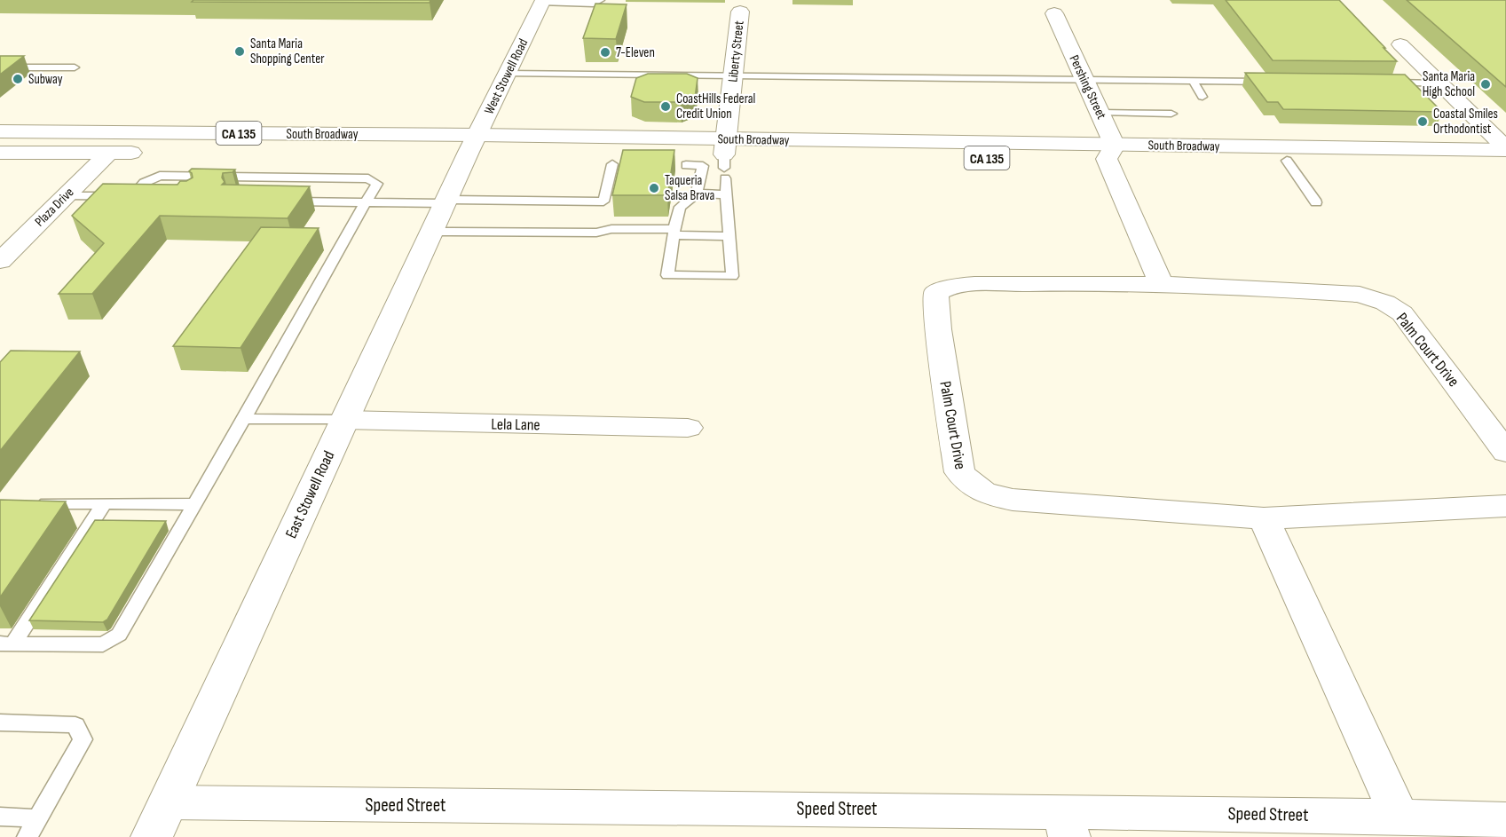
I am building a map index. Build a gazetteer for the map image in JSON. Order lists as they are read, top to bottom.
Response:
{
  "streets": {
    "street": [
      "Liberty Street",
      "West Stowell Road",
      "Pershing Street",
      "CA 135",
      "South Broadway",
      "Plaza Drive",
      "Palm Court Drive",
      "Lela Lane",
      "East Stowell Road",
      "Speed Street"
    ]
  },
  "crossings": [
    ["Liberty Street", "South Broadway"],
    ["West Stowell Road", "South Broadway"],
    ["West Stowell Road", "East Stowell Road"],
    ["Pershing Street", "South Broadway"],
    ["South Broadway", "Plaza Drive"],
    ["South Broadway", "East Stowell Road"],
    ["Lela Lane", "East Stowell Road"],
    ["East Stowell Road", "Speed Street"]
  ],
  "places": [
    "Santa Maria Shopping Center",
    "7-Eleven",
    "Subway",
    "Santa Maria High School",
    "CoastHills Federal Credit Union",
    "Coastal Smiles Orthodontist",
    "Taqueria Salsa Brava"
  ]
}
